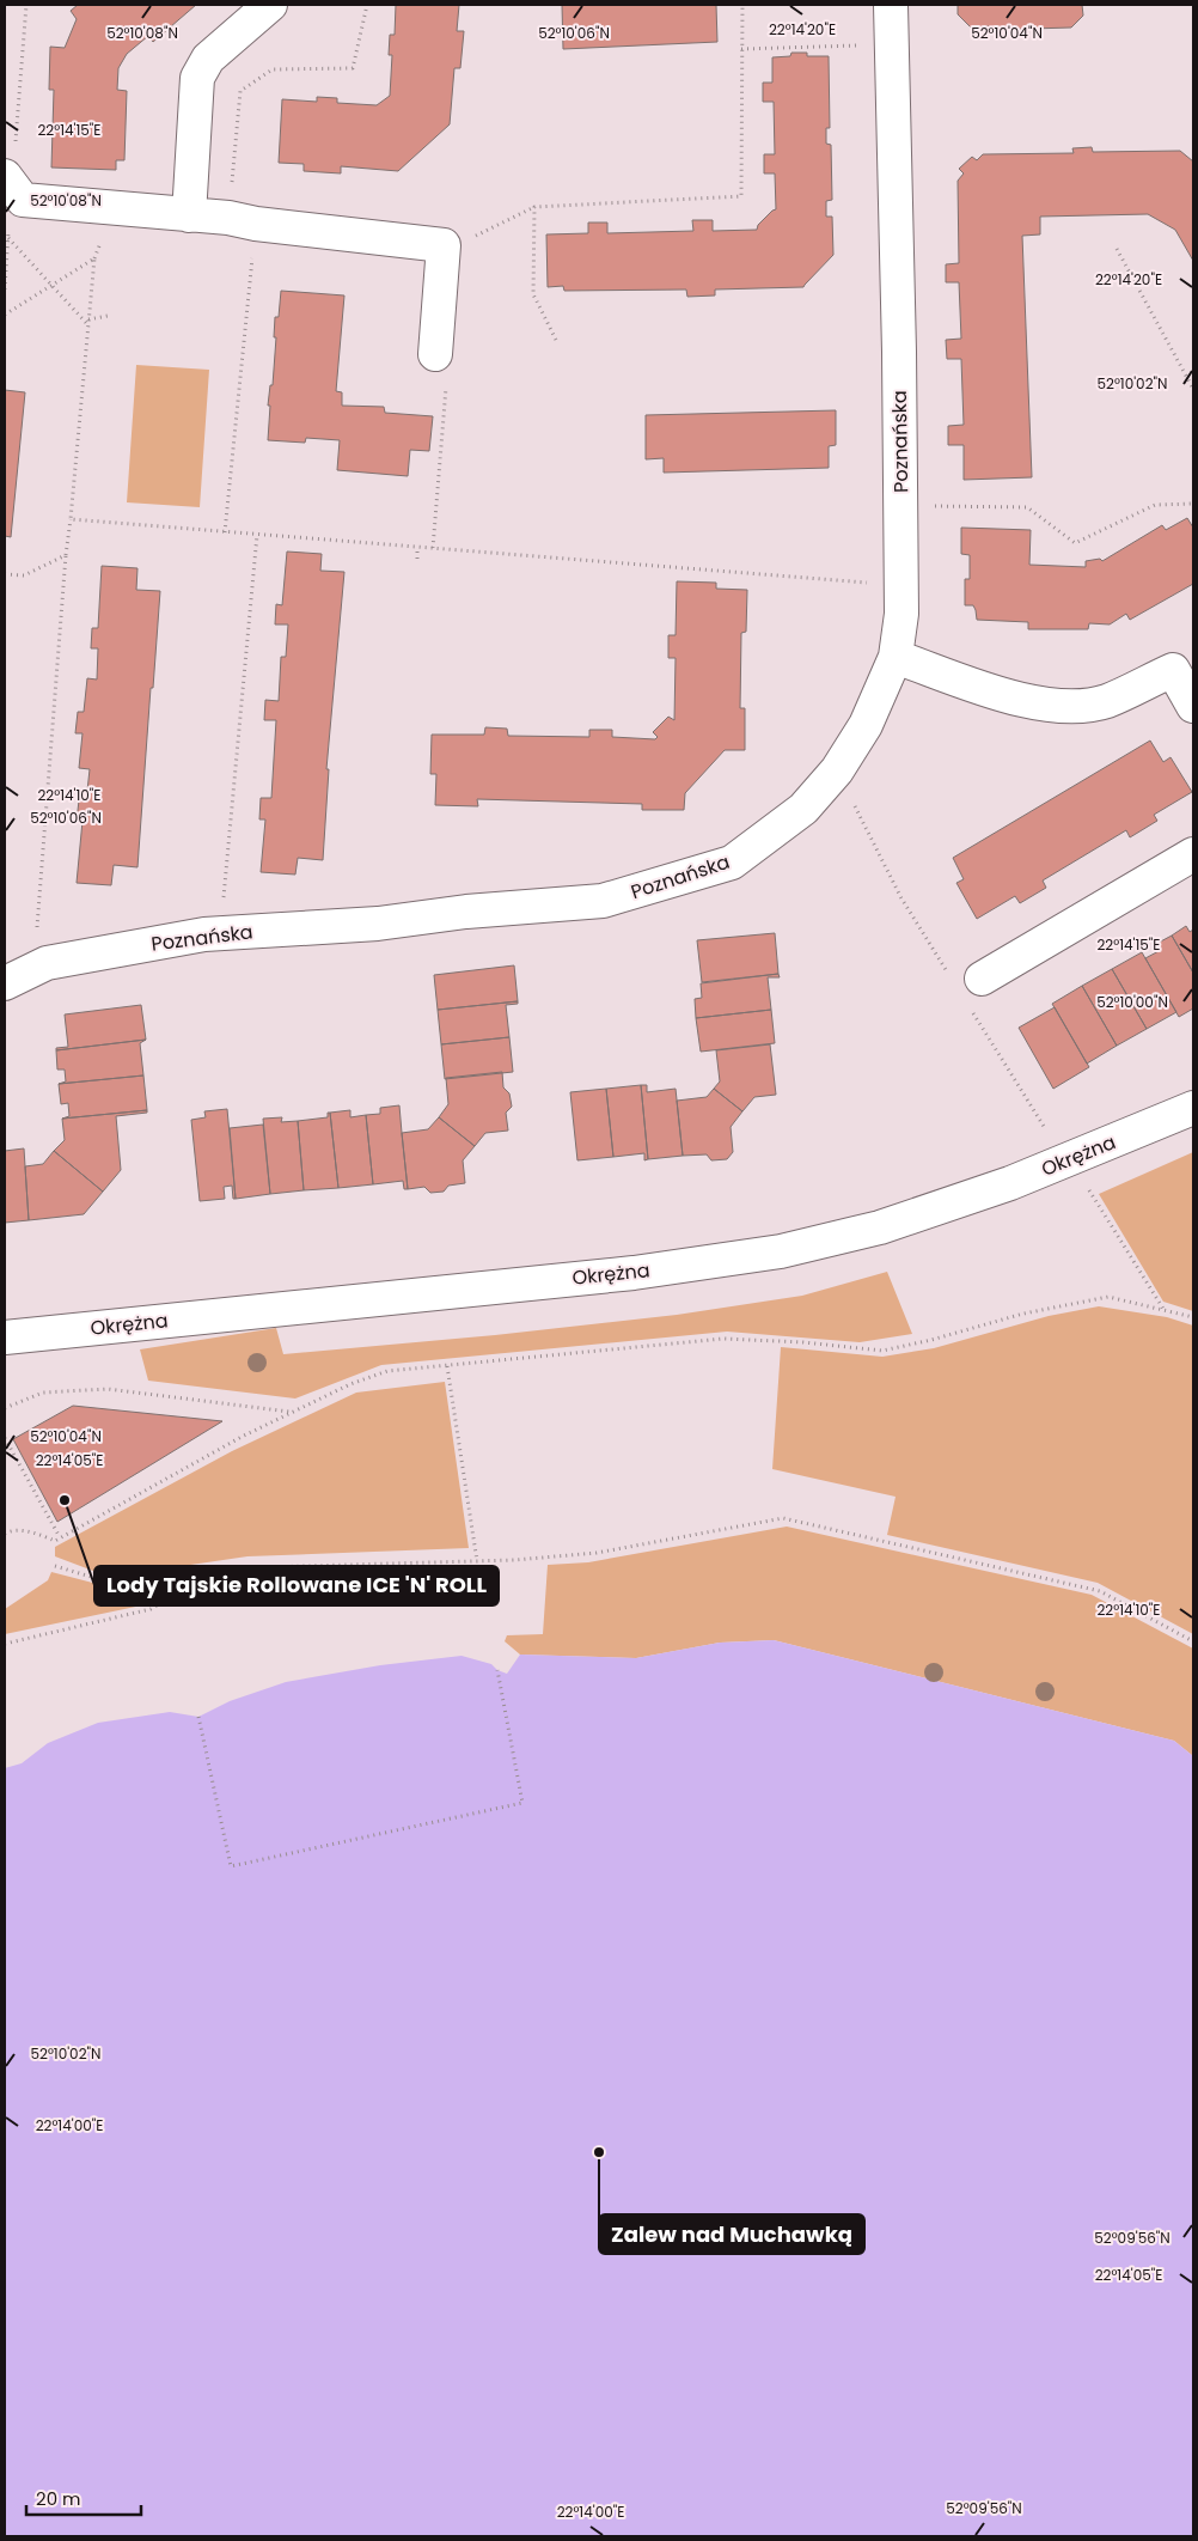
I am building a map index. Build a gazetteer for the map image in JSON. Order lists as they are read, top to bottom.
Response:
{
  "streets": {
    "street": ["Poznańska", "Okrężna"]
  },
  "places": ["Lody Tajskie Rollowane ICE 'N' ROLL", "Zalew nad Muchawką"],
  "scale_bar": "20 m",
  "coordinates": [
    "22°14'20\"E",
    "52°10'08\"N",
    "52°10'06\"N",
    "52°10'04\"N",
    "22°14'15\"E",
    "52°10'02\"N",
    "22°14'10\"E",
    "52°10'00\"N",
    "22°14'05\"E",
    "22°14'00\"E",
    "52°09'56\"N"
  ]
}
